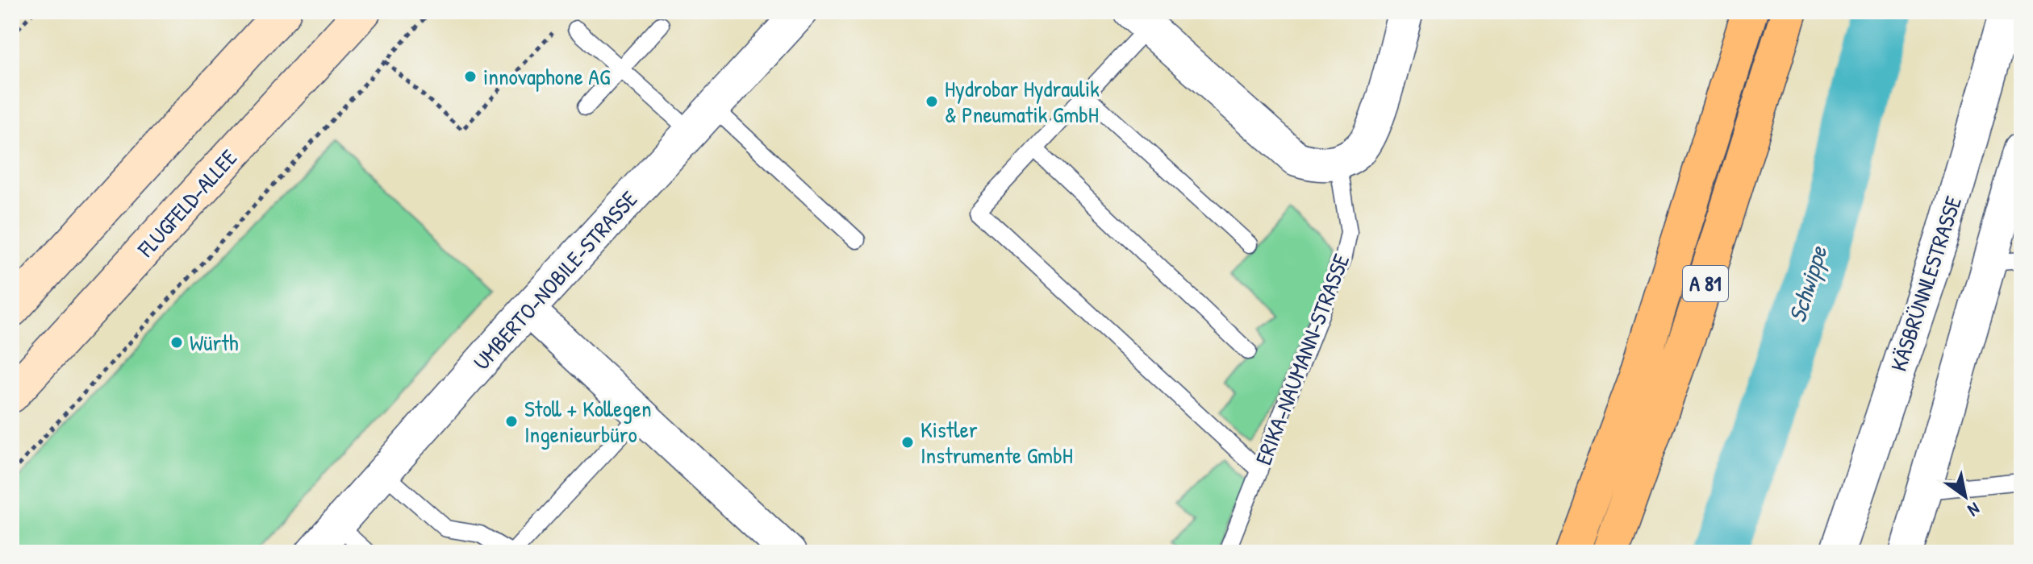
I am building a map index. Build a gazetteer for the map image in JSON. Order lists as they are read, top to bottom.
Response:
{
  "streets": {
    "highway": ["A 81"],
    "main road": ["FLUGFELD-ALLEE"],
    "street": ["UMBERTO-NOBILE-STRASSE", "KÄSBRÜNNLESTRASSE"],
    "lane": ["ERIKA-NAUMANN-STRASSE"]
  },
  "water": ["Schwippe"],
  "places": [
    "innovaphone AG",
    "Hydrobar Hydraulik & Pneumatik GmbH",
    "Würth",
    "Stoll + Kollegen Ingenieurbüro",
    "Kistler Instrumente GmbH"
  ],
  "north": "bottom right"
}
